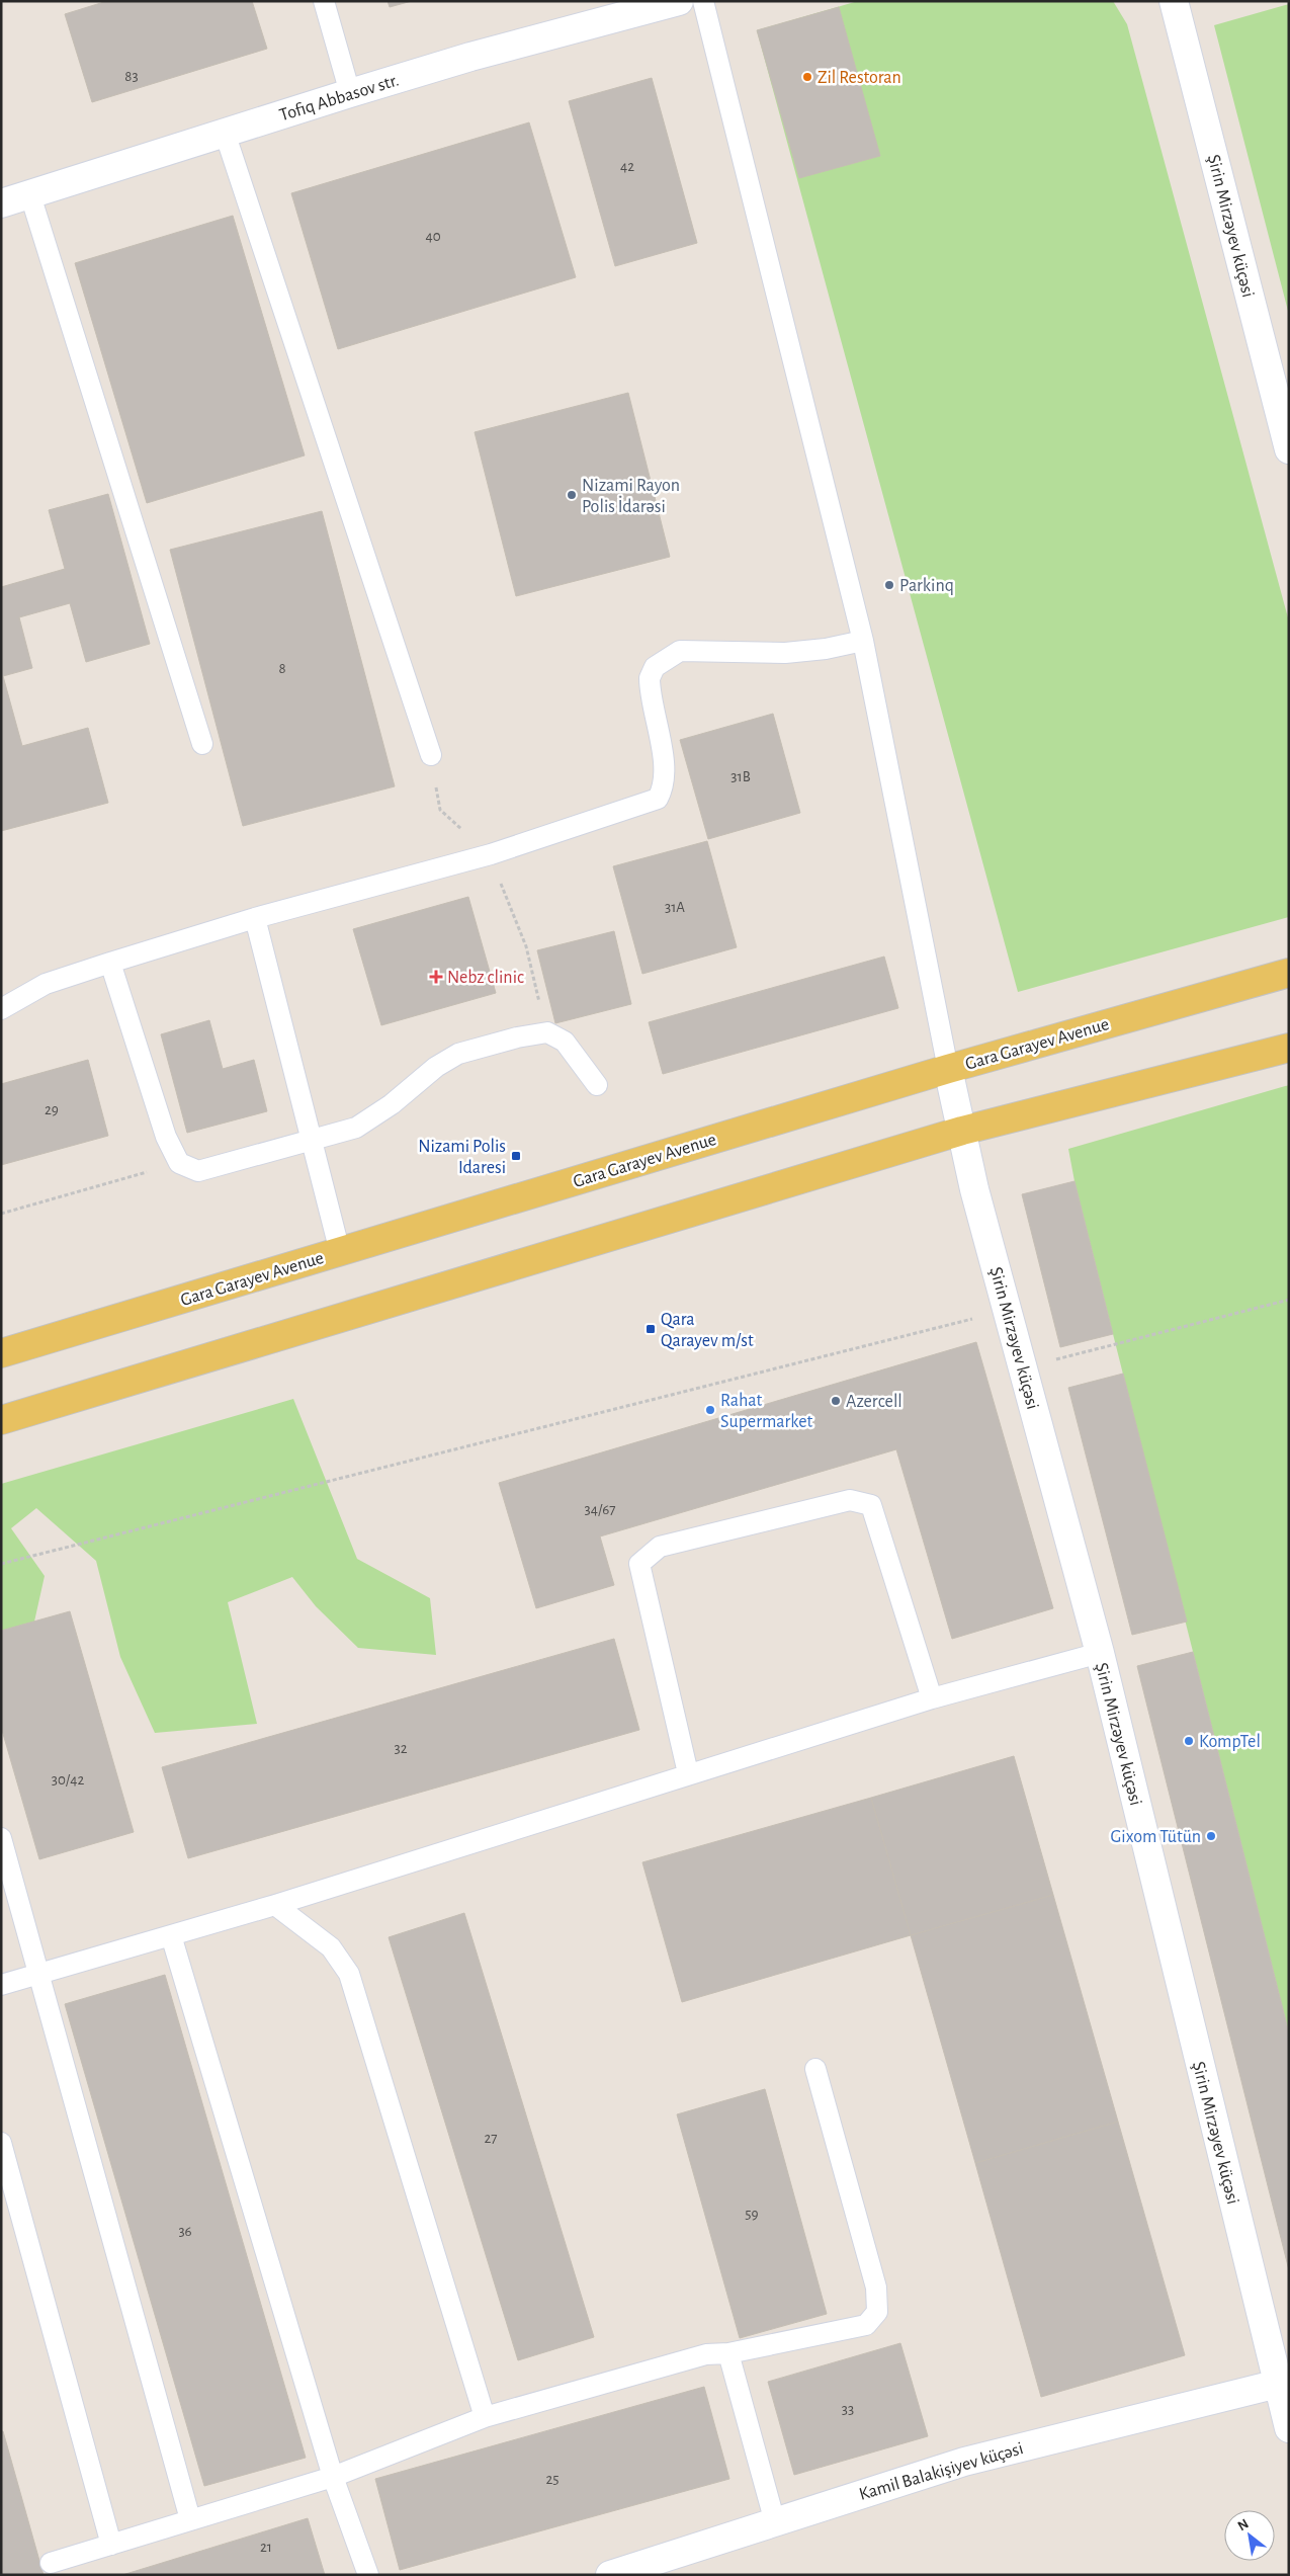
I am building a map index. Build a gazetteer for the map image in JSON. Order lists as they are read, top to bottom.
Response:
{
  "streets": {
    "main road": ["Gara Garayev Avenue"],
    "street": ["Tofiq Abbasov str.", "Şirin Mirzəyev küçəsi", "Kamil Balakişiyev küçəsi"]
  },
  "crossings": [
    ["Şirin Mirzəyev küçəsi", "Gara Garayev Avenue"],
    ["Şirin Mirzəyev küçəsi", "Kamil Balakişiyev küçəsi"]
  ],
  "places": {
    "other": [
      "Zil Restoran",
      "Nizami Rayon Polis İdarəsi",
      "Parkinq",
      "Azercell",
      "Rahat Supermarket",
      "KompTel",
      "Gixom Tütün"
    ],
    "health": ["Nebz clinic"],
    "transit": ["Nizami Polis Idaresi", "Qara Qarayev m/st"]
  },
  "house_numbers": [
    "83",
    "42",
    "40",
    "8",
    "31B",
    "31A",
    "29",
    "34/67",
    "32",
    "30/42",
    "27",
    "59",
    "36",
    "33",
    "25",
    "21"
  ],
  "north": "top left"
}
